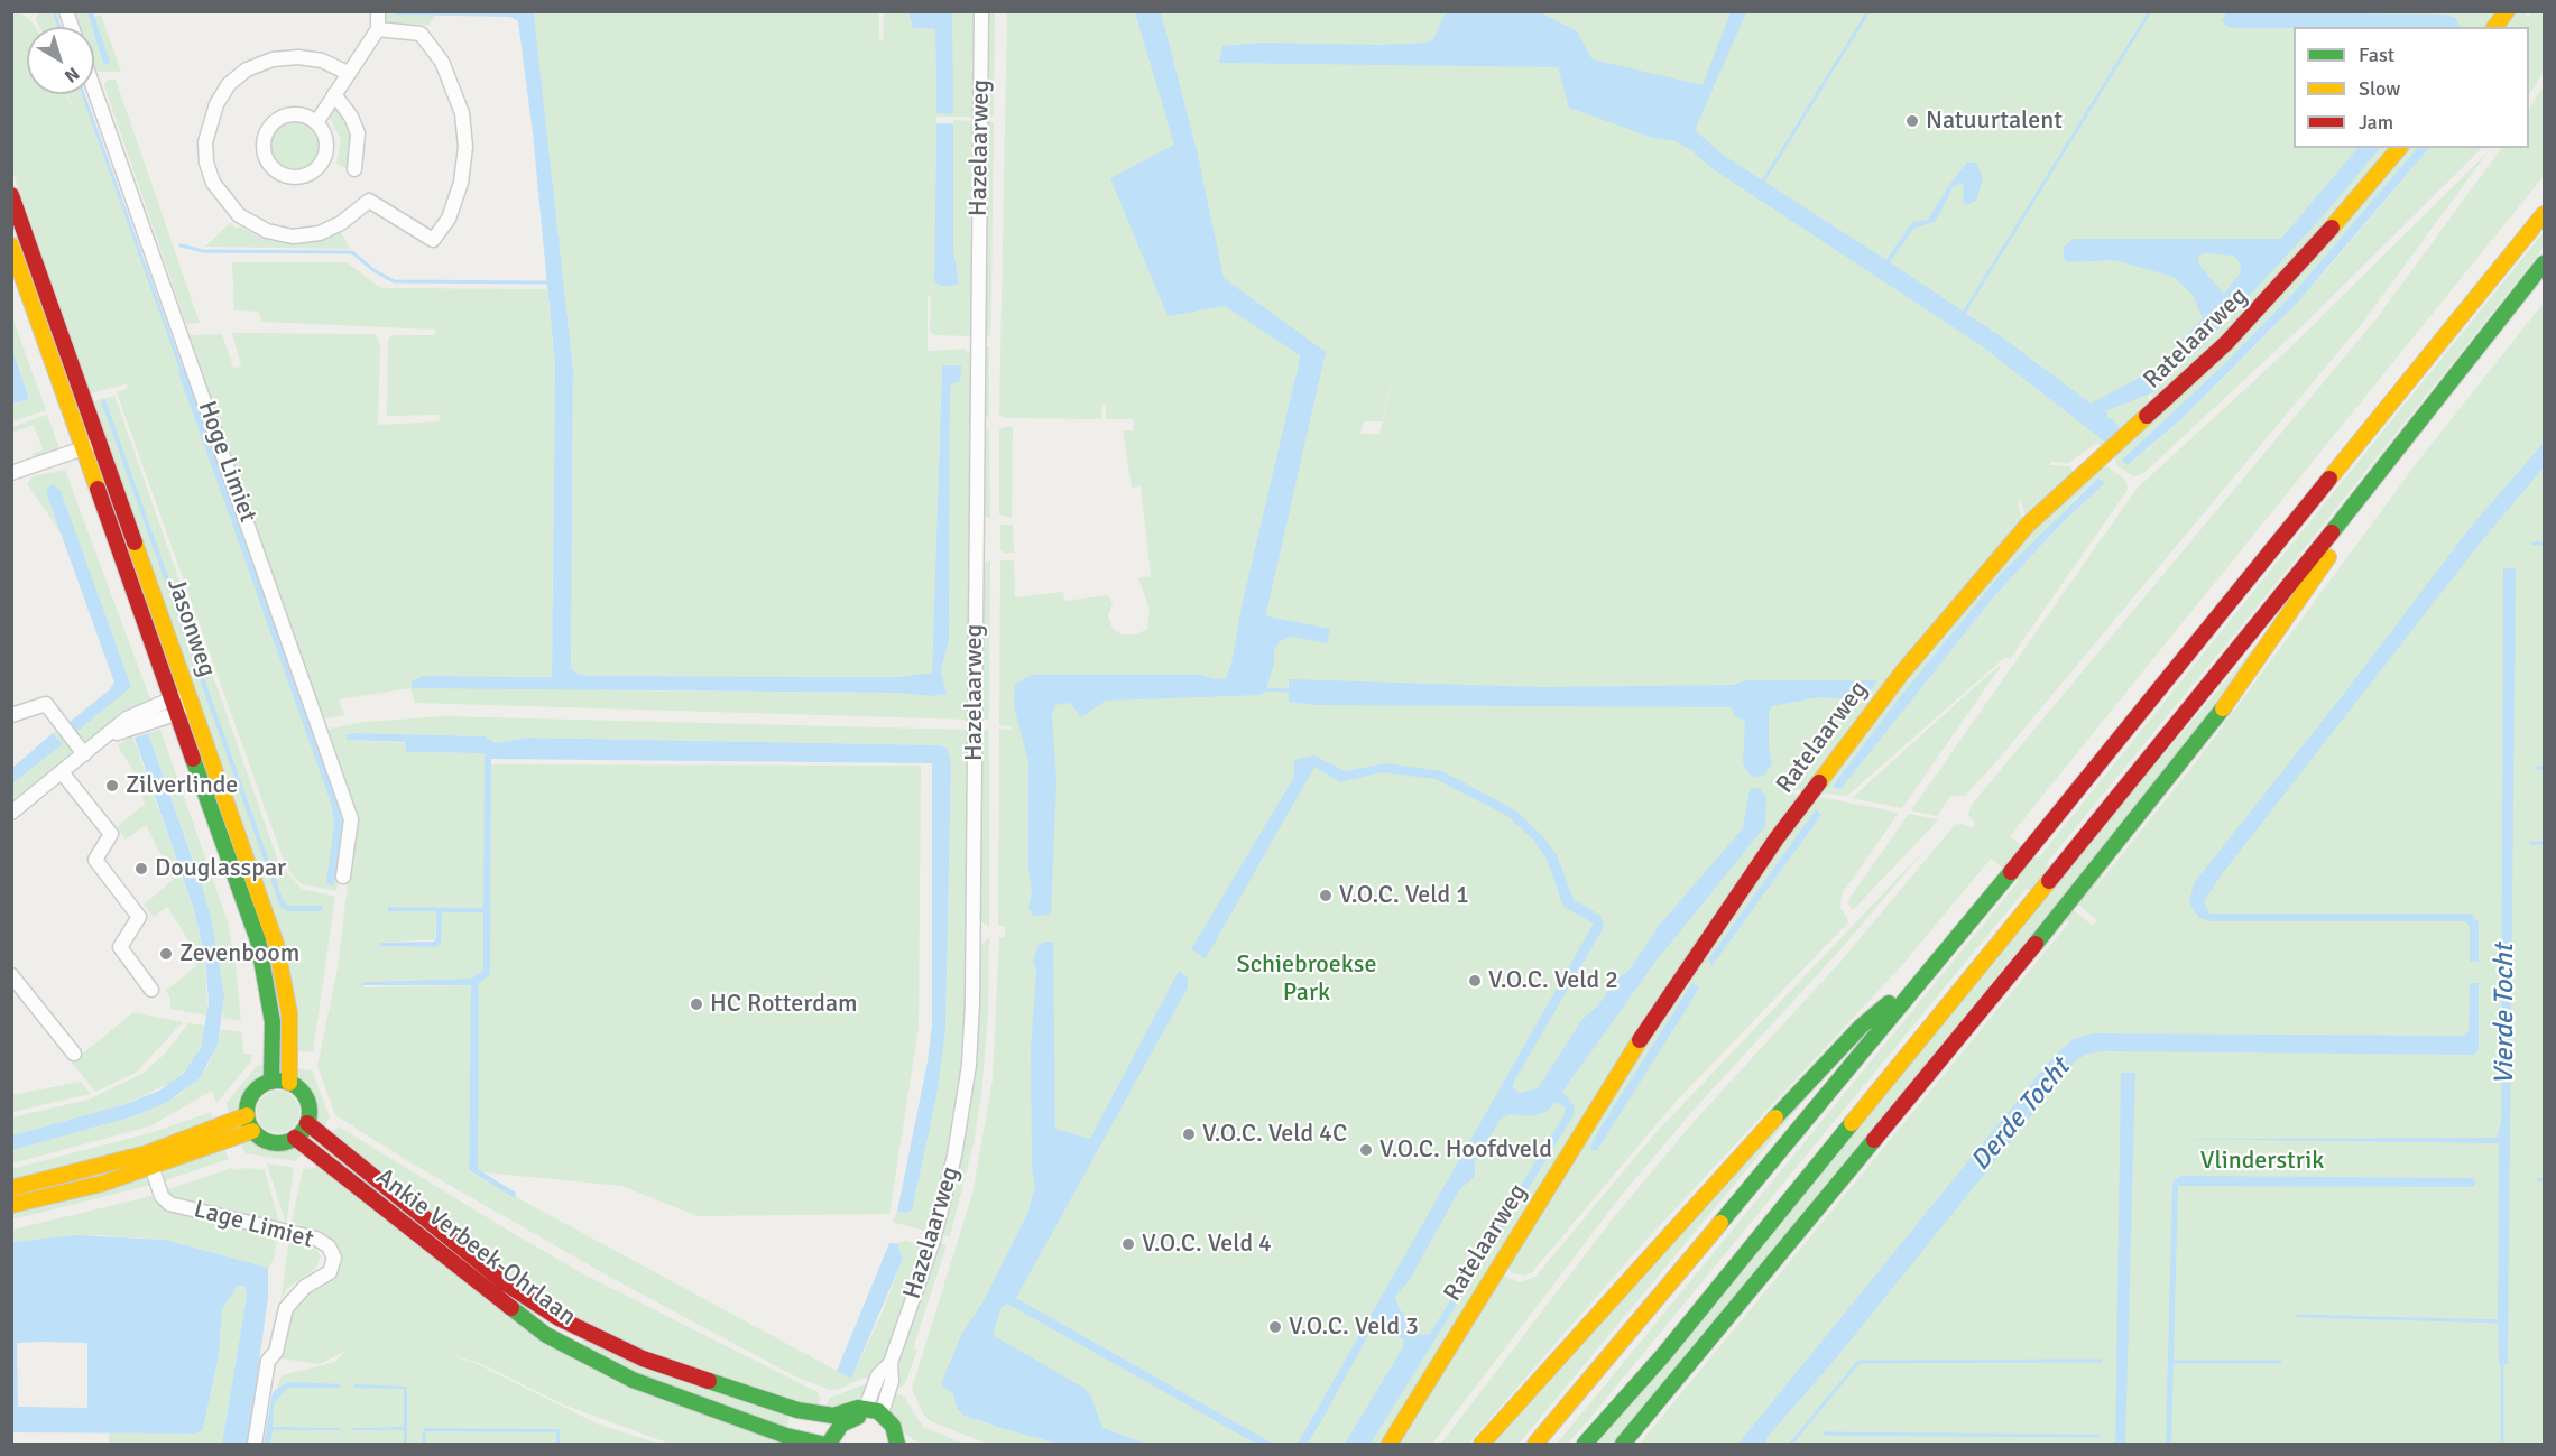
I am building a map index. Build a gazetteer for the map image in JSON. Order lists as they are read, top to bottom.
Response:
{
  "streets": {
    "main road": ["Ratelaarweg", "Jasonweg", "Ankie Verbeek-Ohrlaan"],
    "street": ["Hazelaarweg", "Hoge Limiet", "Lage Limiet"]
  },
  "crossings": [
    ["Jasonweg", "Ankie Verbeek-Ohrlaan"]
  ],
  "water": ["Vierde Tocht", "Derde Tocht"],
  "parks": ["Schiebroekse Park", "Vlinderstrik"],
  "places": [
    "Natuurtalent",
    "Zilverlinde",
    "Douglasspar",
    "V.O.C. Veld 1",
    "Zevenboom",
    "V.O.C. Veld 2",
    "HC Rotterdam",
    "V.O.C. Veld 4C",
    "V.O.C. Hoofdveld",
    "V.O.C. Veld 4",
    "V.O.C. Veld 3"
  ],
  "legend": ["Fast", "Slow", "Jam"],
  "north": "bottom right"
}
